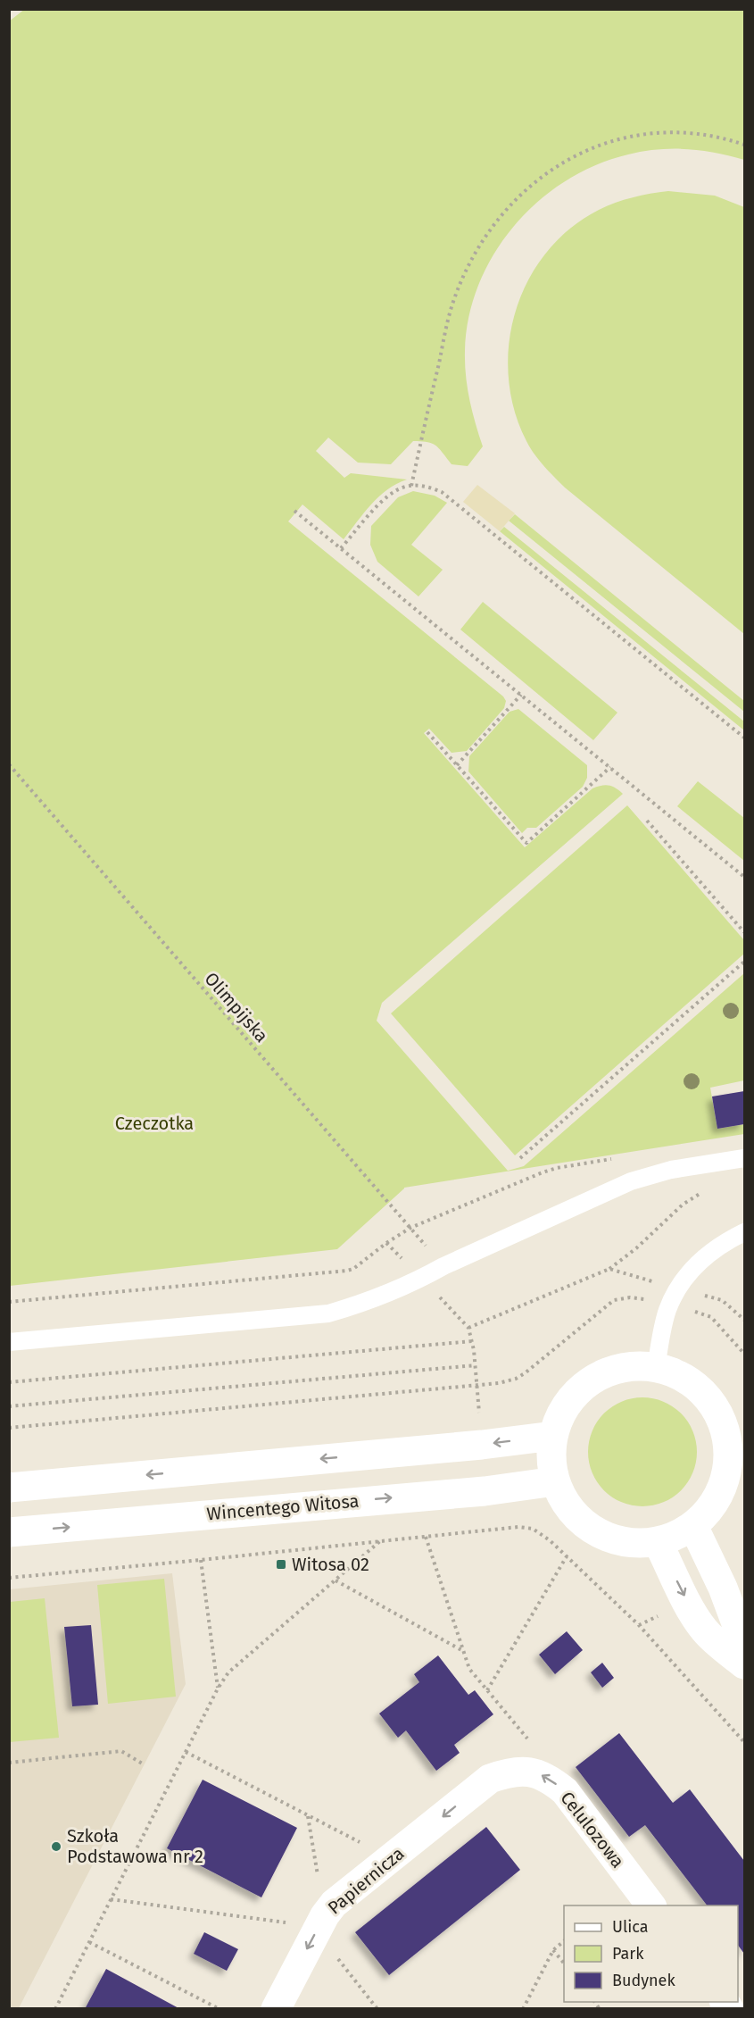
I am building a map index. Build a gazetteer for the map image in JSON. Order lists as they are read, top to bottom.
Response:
{
  "streets": {
    "main road": ["Wincentego Witosa", "Celulozowa", "Papiernicza"],
    "path": ["Olimpijska"]
  },
  "crossings": [
    ["Celulozowa", "Papiernicza"]
  ],
  "one_way": ["Papiernicza"],
  "parks": ["Czeczotka"],
  "places": {
    "transit": ["Witosa 02"],
    "other": ["Szkoła Podstawowa nr 2"]
  },
  "legend": ["Ulica", "Park", "Budynek"]
}
